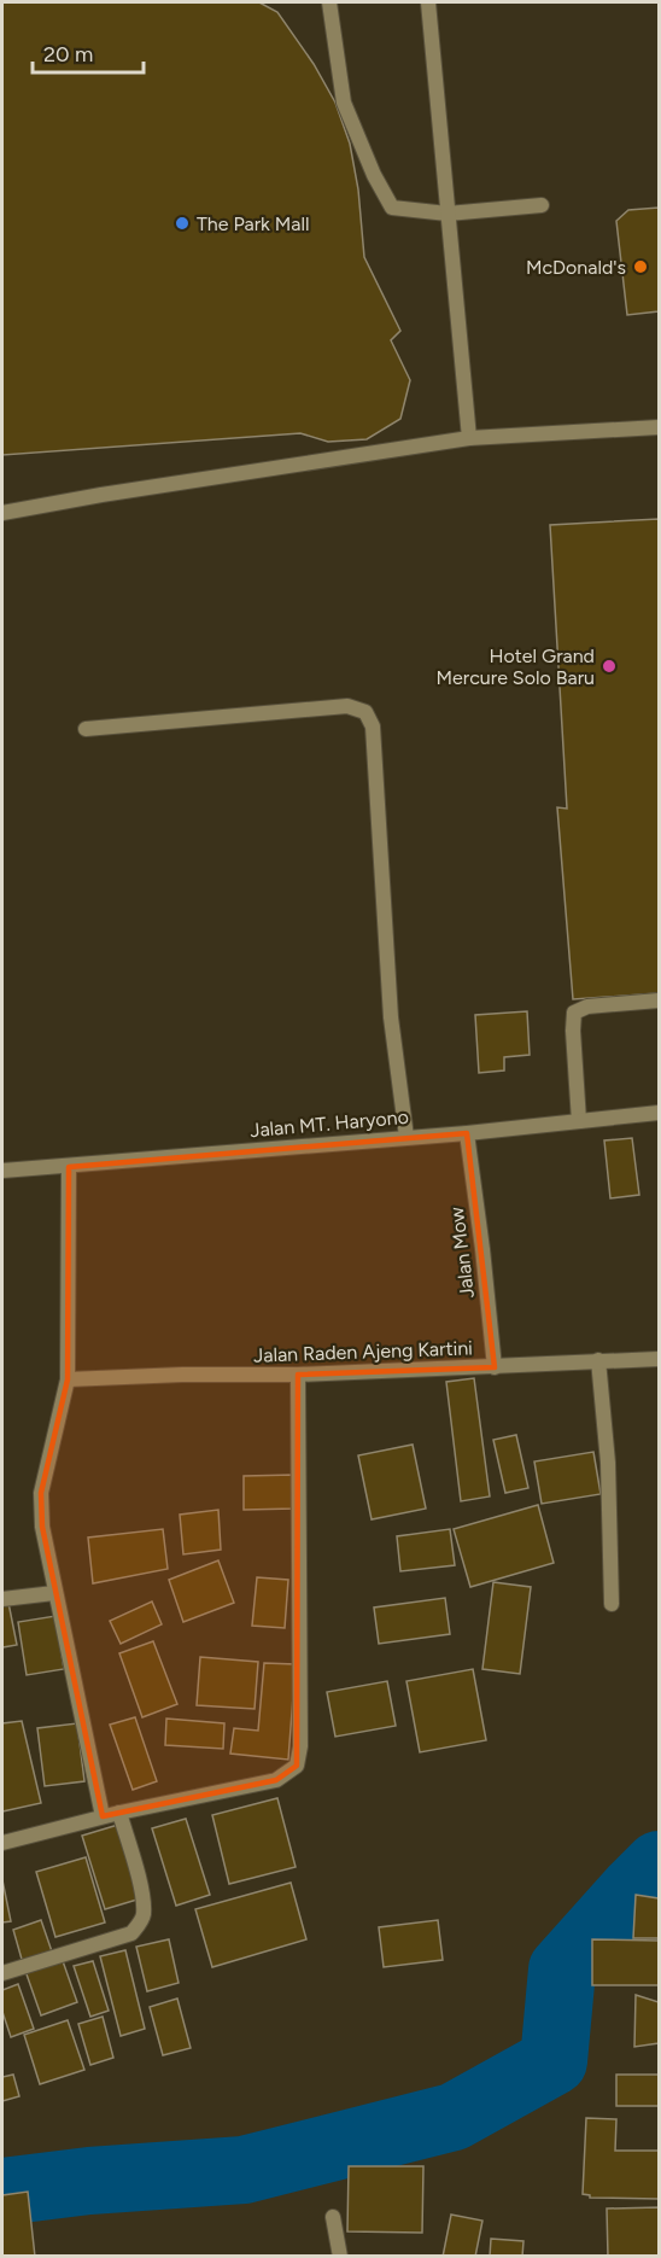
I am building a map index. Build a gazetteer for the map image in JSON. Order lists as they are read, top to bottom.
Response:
{
  "streets": {
    "street": ["Jalan MT. Haryono", "Jalan Mow", "Jalan Raden Ajeng Kartini"]
  },
  "crossings": [
    ["Jalan MT. Haryono", "Jalan Mow"],
    ["Jalan Mow", "Jalan Raden Ajeng Kartini"]
  ],
  "places": ["The Park Mall", "McDonald's", "Hotel Grand Mercure Solo Baru"],
  "scale_bar": "20 m"
}
